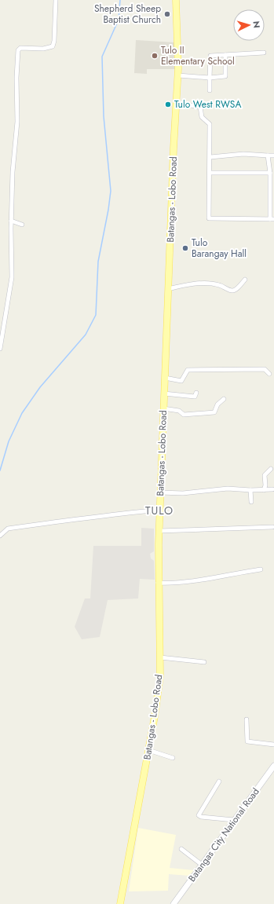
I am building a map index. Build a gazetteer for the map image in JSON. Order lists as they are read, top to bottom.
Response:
{
  "streets": {
    "main road": ["Batangas - Lobo Road"],
    "street": ["Batangas City National Road"]
  },
  "districts": ["TULO"],
  "places": [
    "Shepherd Sheep Baptist Church",
    "Tulo II Elementary School",
    "Tulo West RWSA",
    "Tulo Barangay Hall"
  ],
  "north": "right"
}
